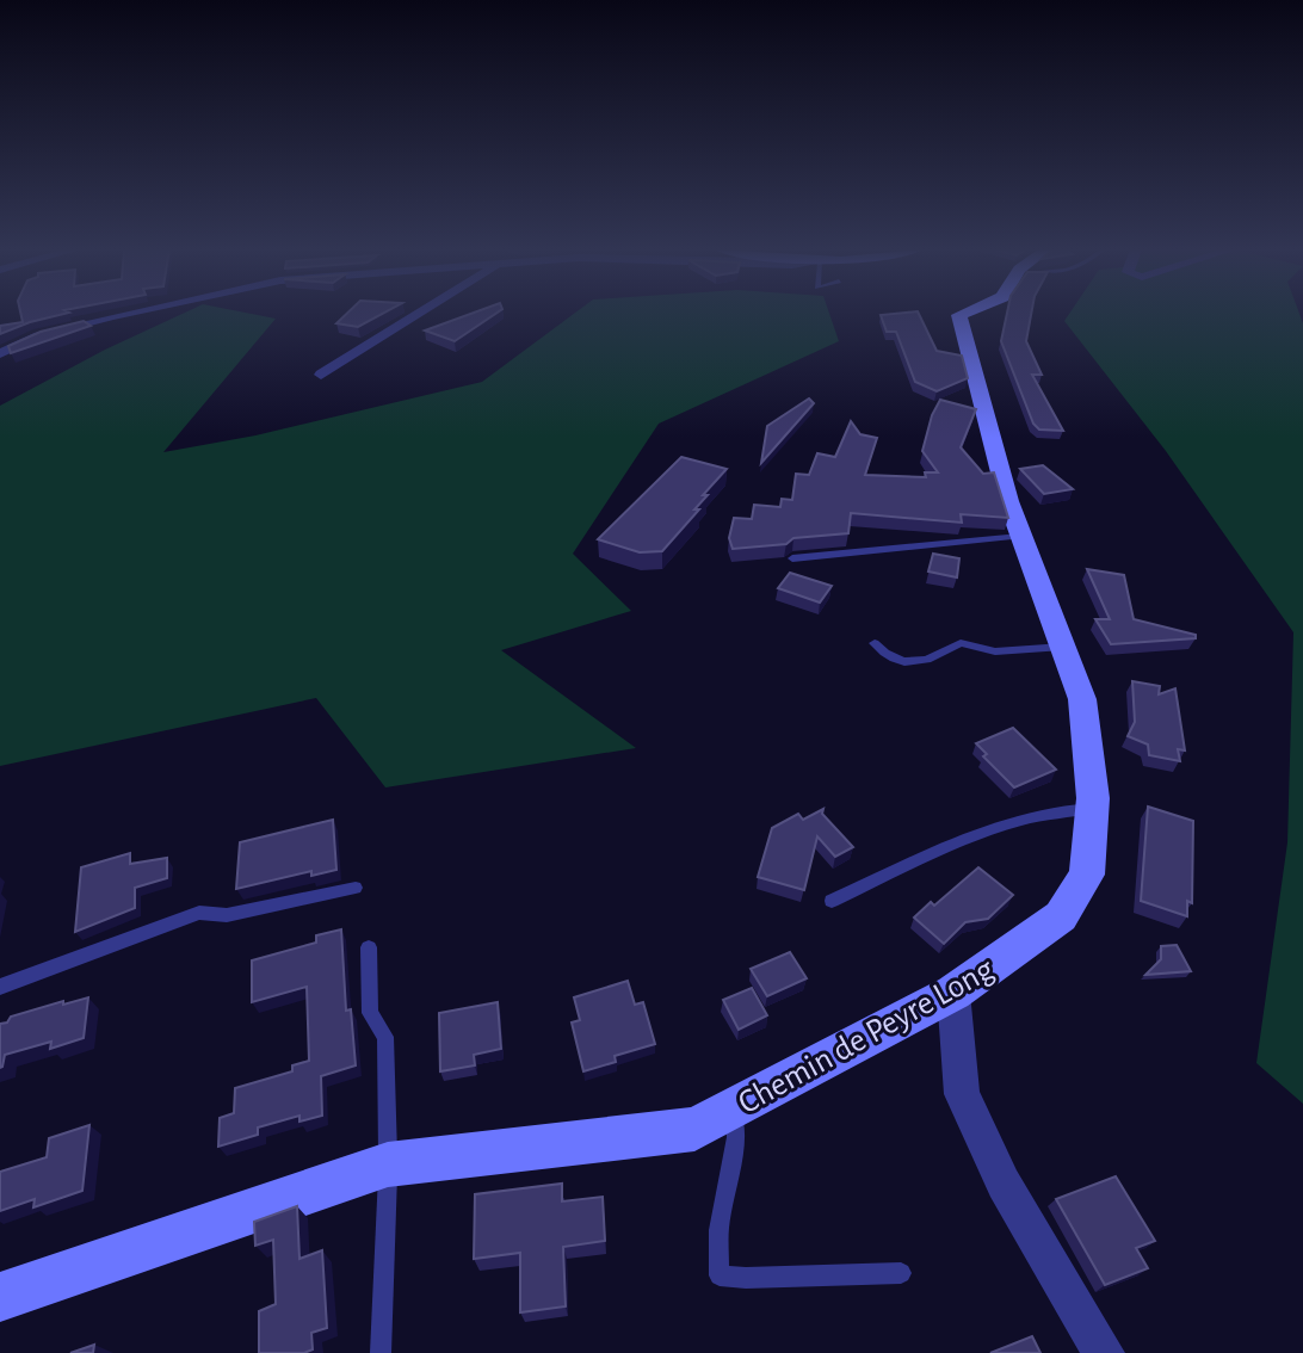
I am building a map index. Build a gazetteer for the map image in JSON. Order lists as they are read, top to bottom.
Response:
{
  "streets": {
    "street": ["Chemin de Peyre Long"]
  }
}
